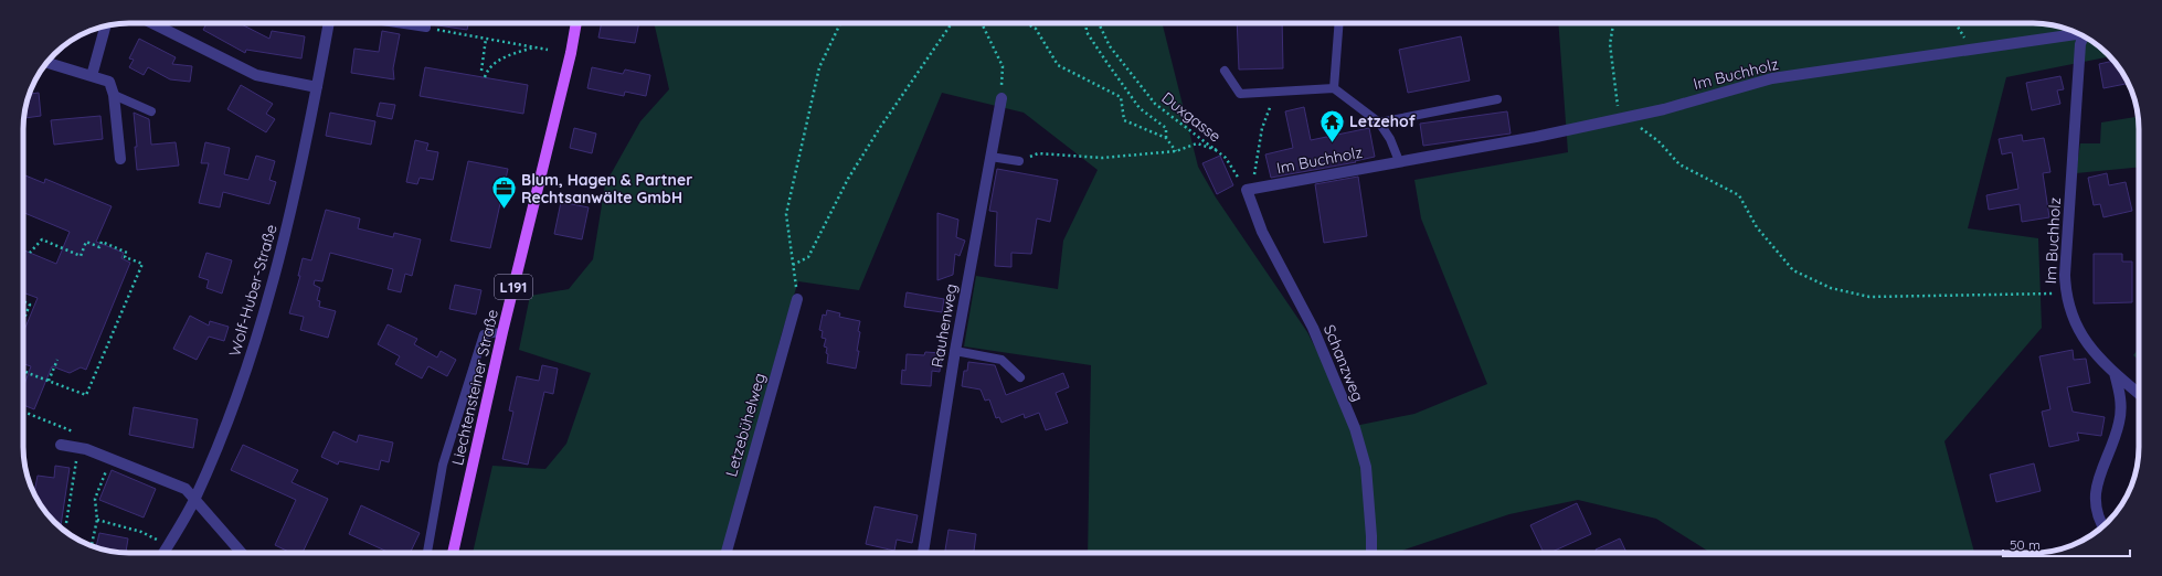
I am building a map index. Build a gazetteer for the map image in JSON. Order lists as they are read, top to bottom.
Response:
{
  "streets": {
    "main road": ["L191", "Liechtensteiner Straße"],
    "street": [
      "Im Buchholz",
      "Wolf-Huber-Straße",
      "Rauhenweg",
      "Schanzweg",
      "Letzebühelweg"
    ],
    "path": ["Duxgasse"]
  },
  "crossings": [
    ["Im Buchholz", "Duxgasse"],
    ["Im Buchholz", "Schanzweg"],
    ["Duxgasse", "Schanzweg"]
  ],
  "places": {
    "temple": ["Letzehof"],
    "office": ["Blum, Hagen & Partner Rechtsanwälte GmbH"]
  },
  "scale_bar": "50 m"
}
